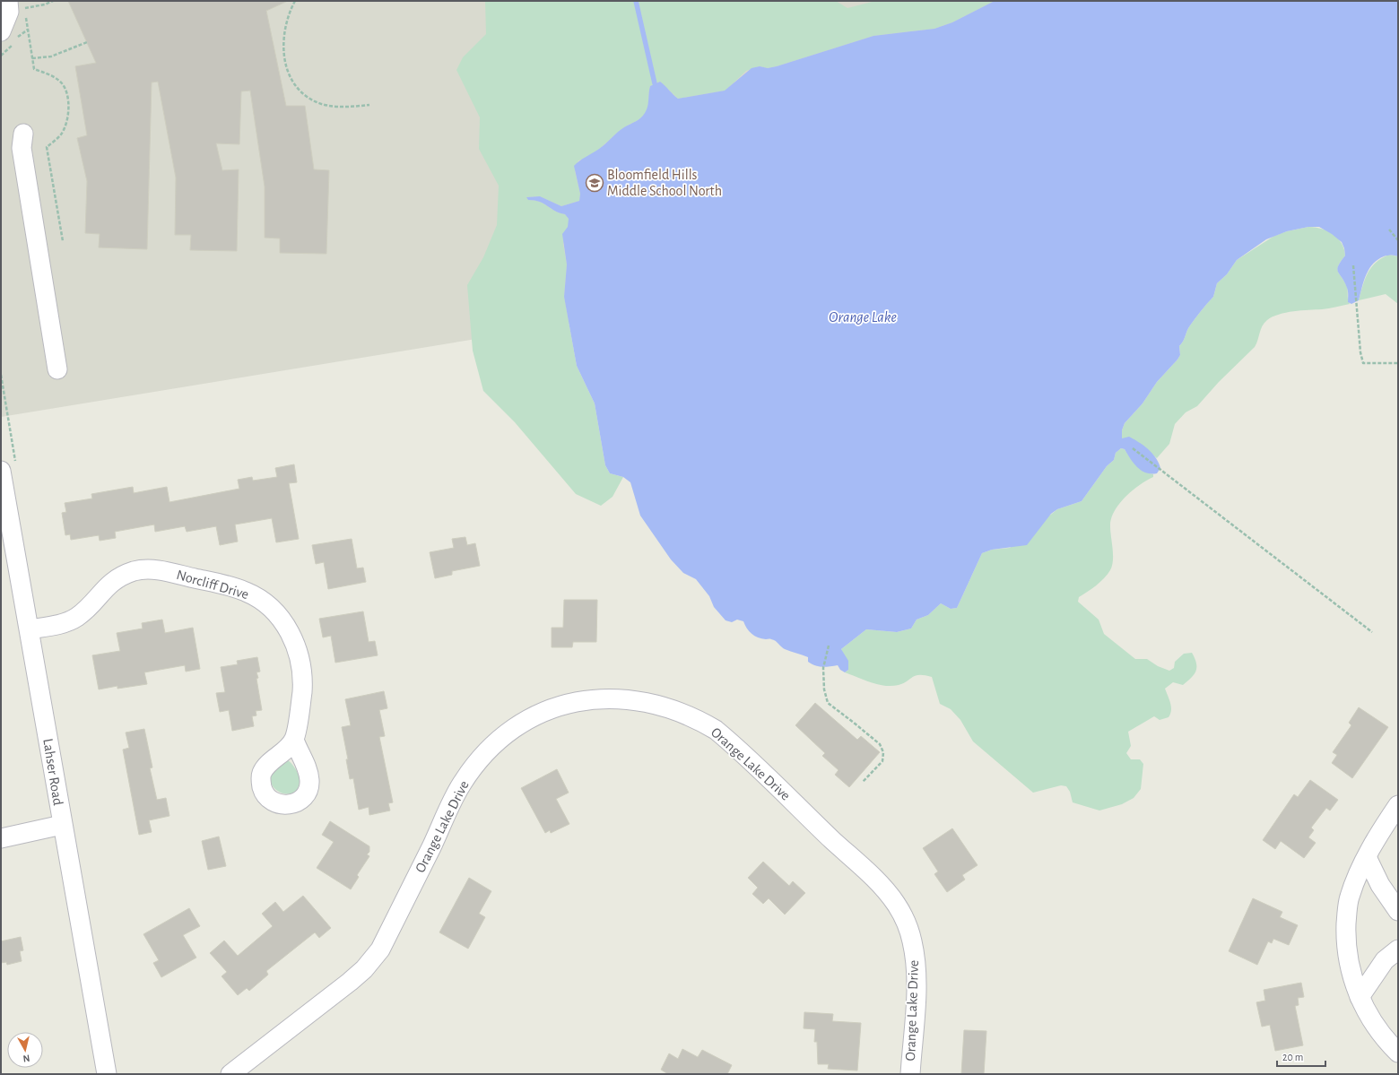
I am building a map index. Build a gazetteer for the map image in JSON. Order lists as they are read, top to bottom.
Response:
{
  "streets": {
    "street": ["Norcliff Drive", "Orange Lake Drive", "Lahser Road"]
  },
  "crossings": [
    ["Norcliff Drive", "Lahser Road"]
  ],
  "water": ["Orange Lake"],
  "places": {
    "school or university": ["Bloomfield Hills Middle School North"]
  },
  "scale_bar": "20 m",
  "north": "bottom"
}
